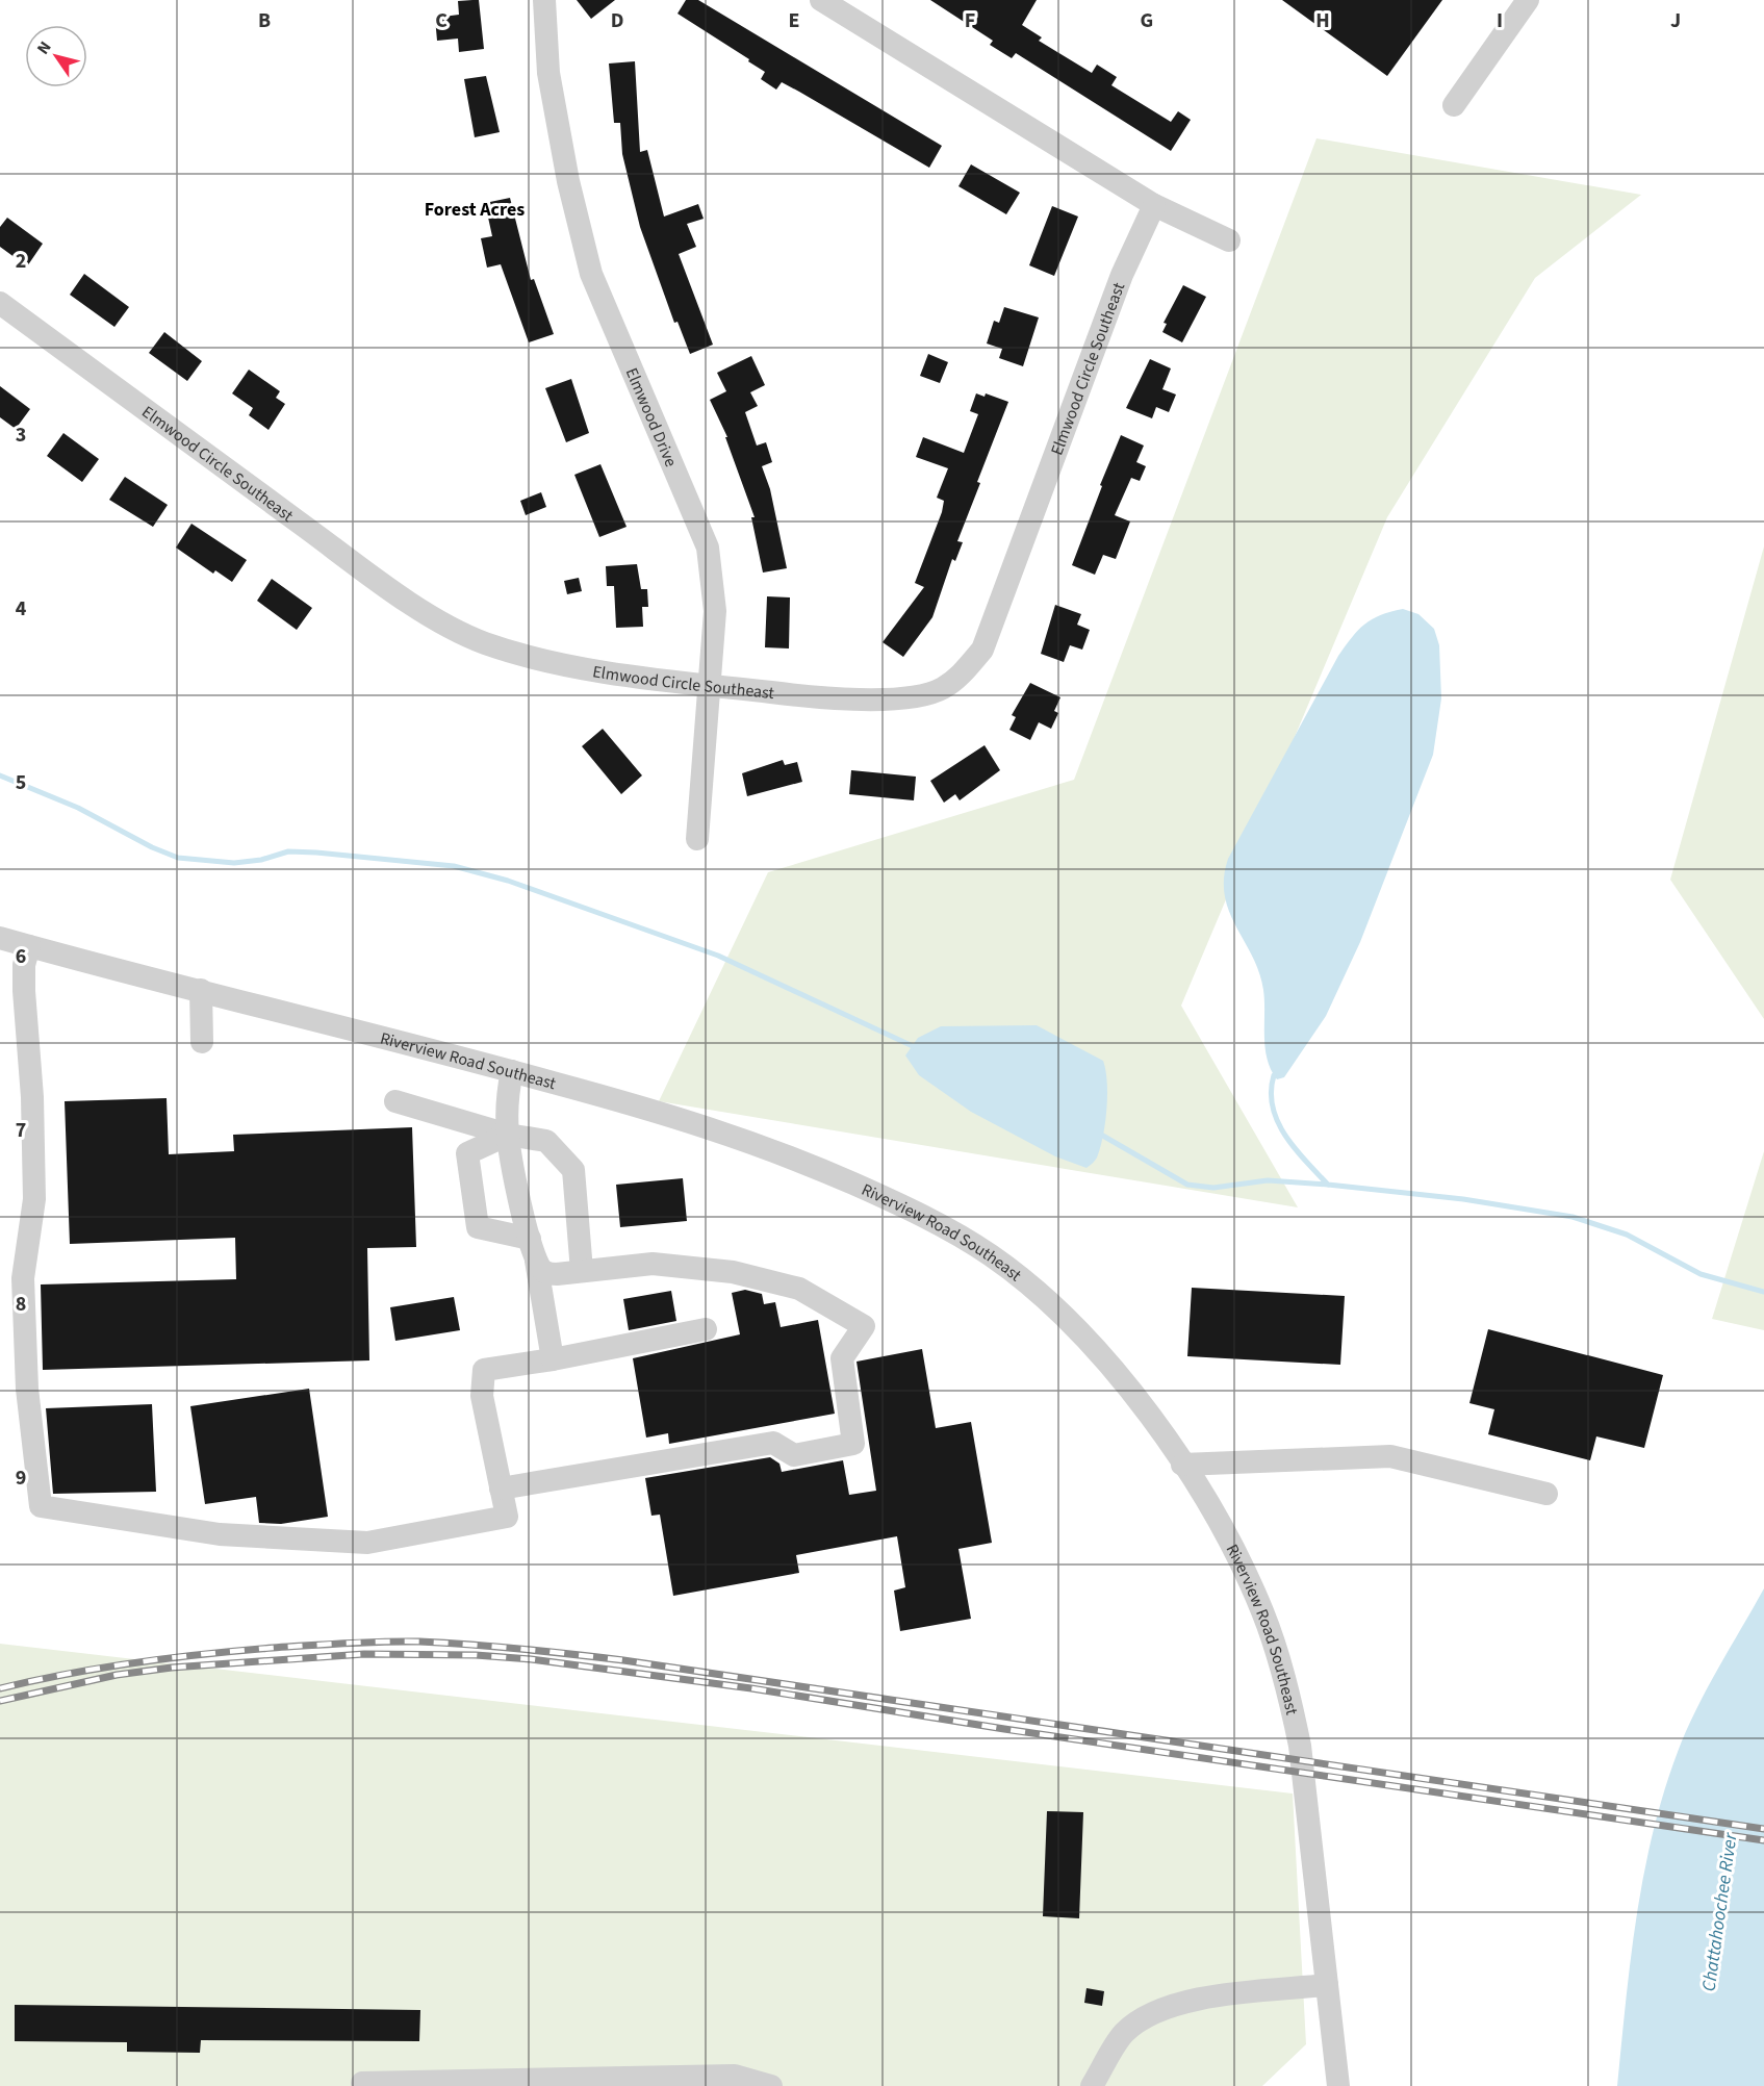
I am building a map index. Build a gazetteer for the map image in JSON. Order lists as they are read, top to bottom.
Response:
{
  "streets": {
    "street": ["Elmwood Circle Southeast", "Elmwood Drive", "Riverview Road Southeast"]
  },
  "crossings": [
    ["Elmwood Circle Southeast", "Elmwood Drive"]
  ],
  "districts": ["Forest Acres"],
  "water": ["Chattahoochee River"],
  "north": "top left",
  "grid": {
    "columns": [
      "B",
      "C",
      "D",
      "E",
      "F",
      "G",
      "H",
      "I",
      "J"
    ],
    "rows": [
      "2",
      "3",
      "4",
      "5",
      "6",
      "7",
      "8",
      "9"
    ]
  }
}
